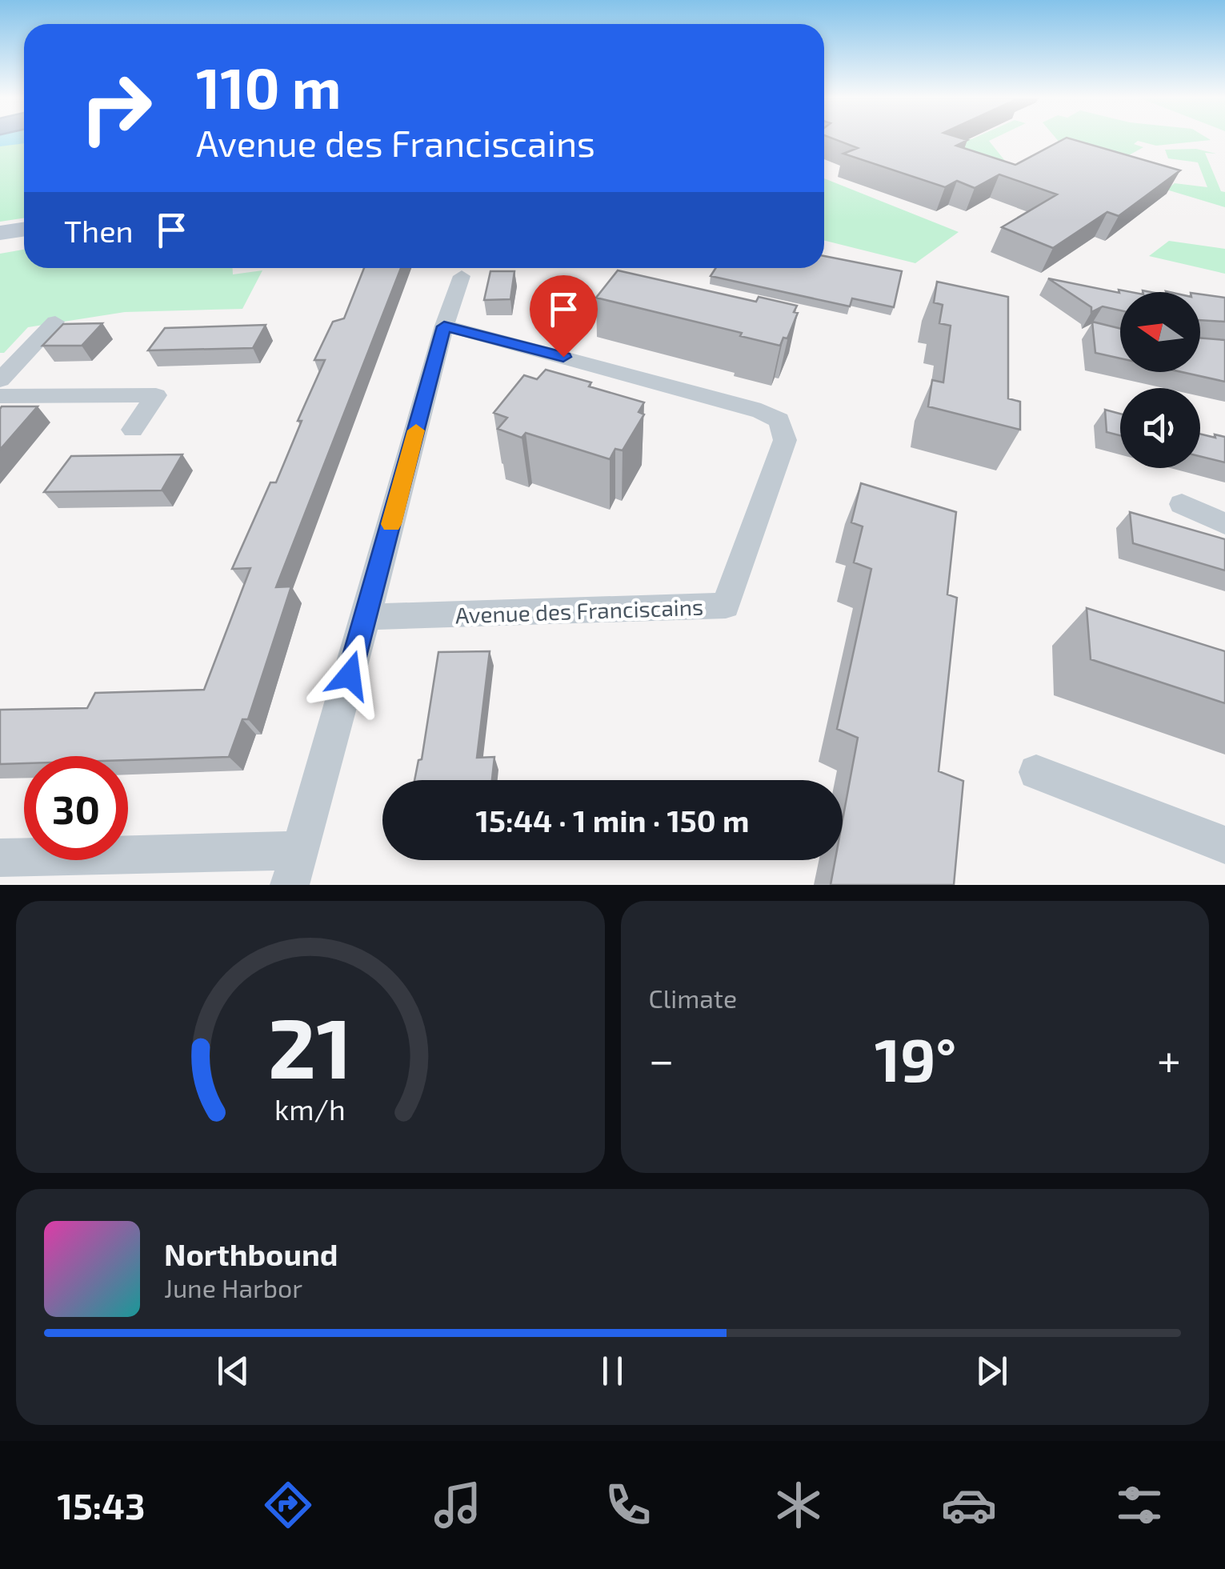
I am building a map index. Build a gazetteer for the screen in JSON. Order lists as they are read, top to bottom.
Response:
{
  "streets": {
    "street": ["Avenue des Franciscains"]
  },
  "north": "left",
  "page": {
    "turn": ["110 m", "Avenue des Franciscains"],
    "then": "Then",
    "limit": "30",
    "trip": "15:44 · 1 min · 150 m",
    "tile": "Climate",
    "heat": ["−", "19°", "+"],
    "song": ["Northbound", "June Harbor"],
    "tabs": "15:43",
    "gauge": ["21", "km/h"]
  }
}
